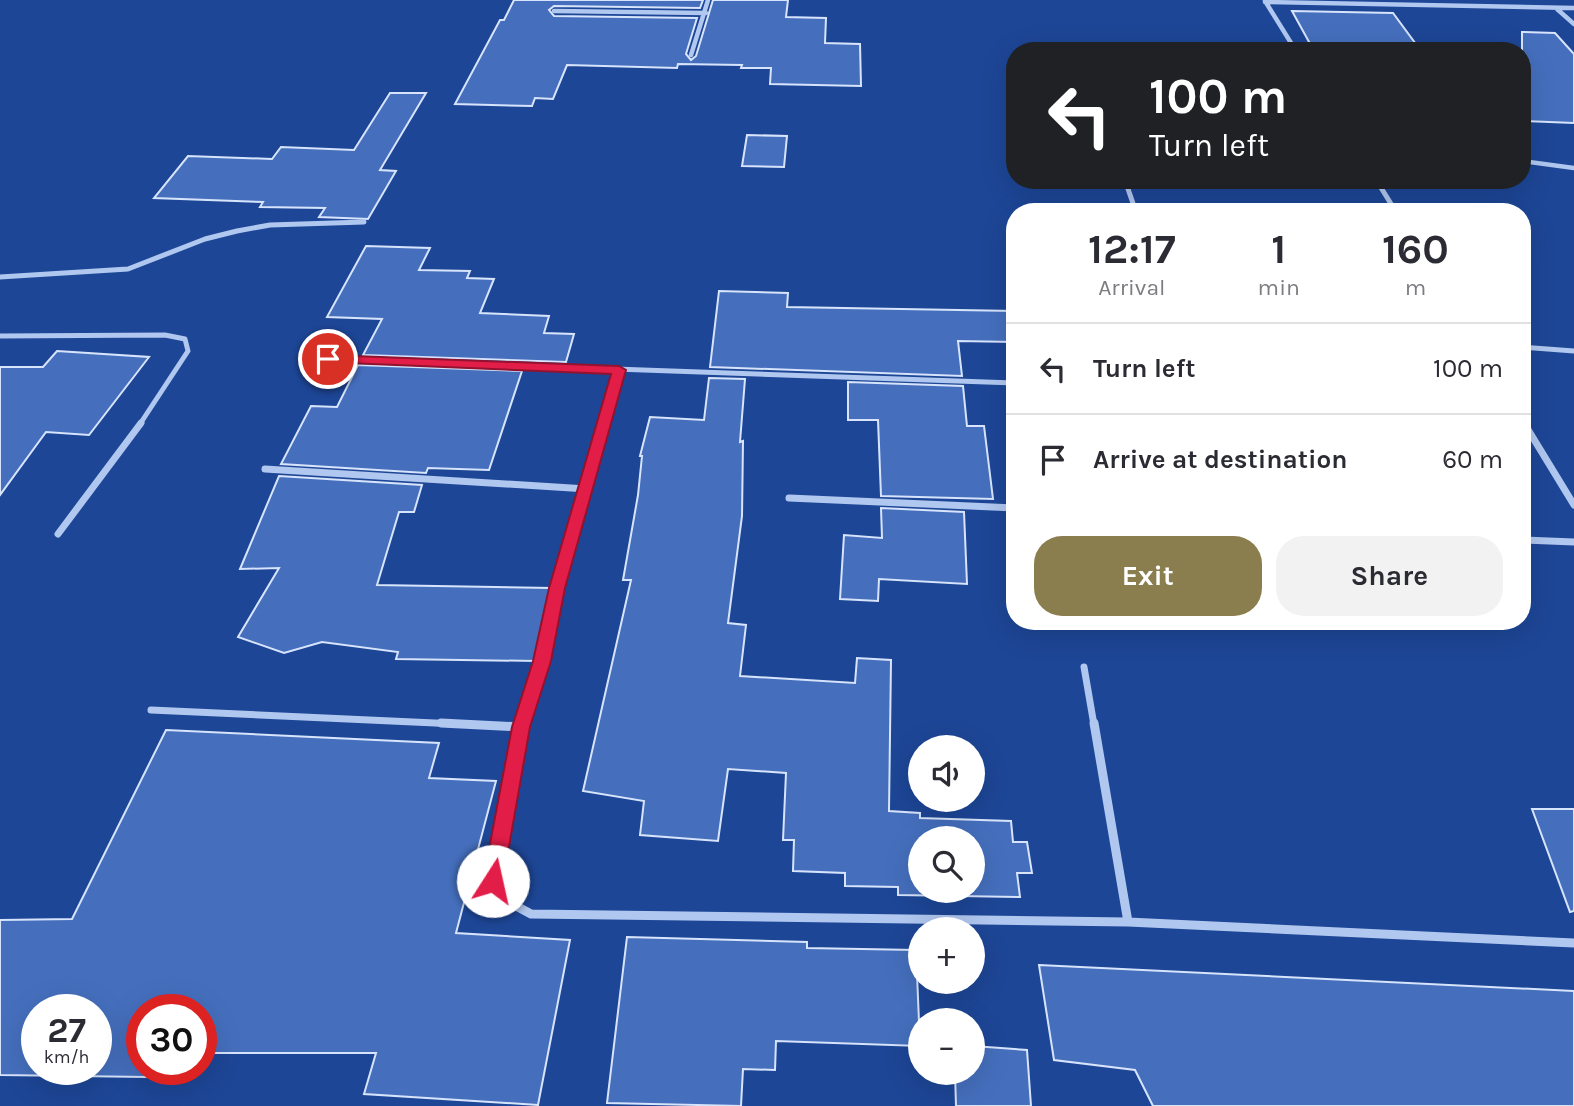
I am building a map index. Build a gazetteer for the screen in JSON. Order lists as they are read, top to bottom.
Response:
{
  "page": {
    "turn": ["100 m", "Turn left"],
    "eta": [
      "12:17",
      "Arrival",
      "1",
      "min",
      "160",
      "m"
    ],
    "list": [
      {
        "name": "Turn left",
        "value": "100 m"
      },
      {
        "name": "Arrive at destination",
        "value": "60 m"
      }
    ],
    "buttons": ["Exit", "Share"],
    "map_buttons": ["+", "−"],
    "speed": "27 km/h",
    "limit": "30"
  }
}
